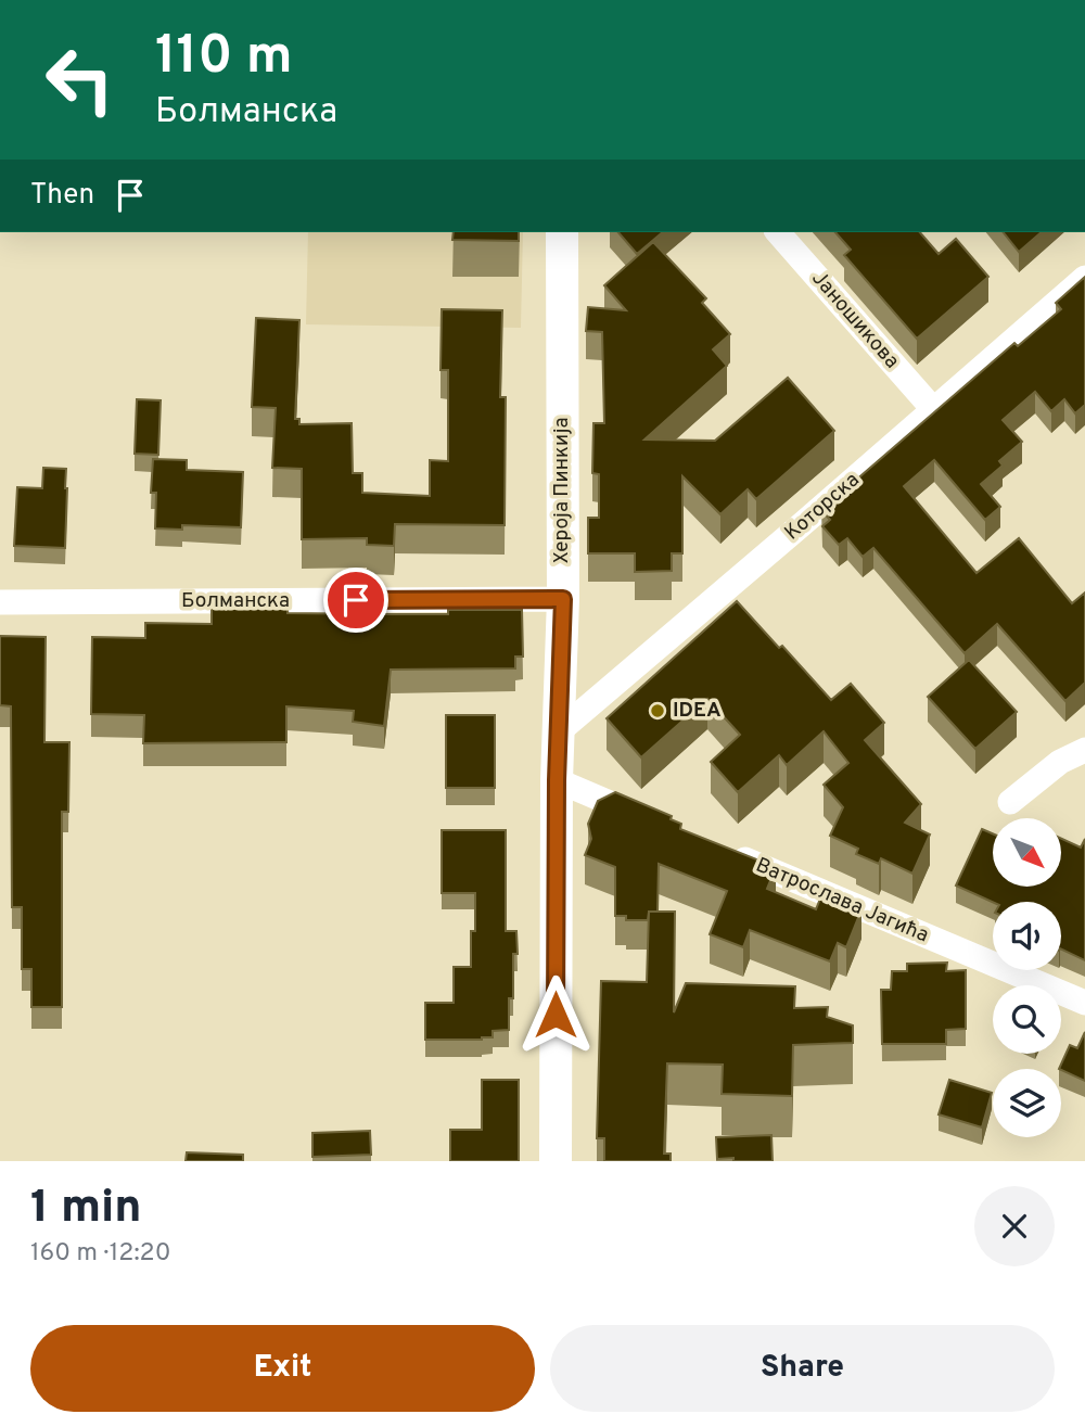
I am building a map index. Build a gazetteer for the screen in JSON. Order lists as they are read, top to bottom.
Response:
{
  "streets": {
    "street": [
      "Јаношикова",
      "Хероја Пинкија",
      "Которска",
      "Болманска",
      "Ватрослава Јагића"
    ]
  },
  "crossings": [
    ["Јаношикова", "Которска"],
    ["Хероја Пинкија", "Которска"],
    ["Хероја Пинкија", "Болманска"]
  ],
  "places": ["IDEA"],
  "north": "bottom right",
  "page": {
    "turn": ["110 m", "Болманска"],
    "then": "Then",
    "heading": ["1 min", "160 m · 12:20"],
    "buttons": ["Exit", "Share"]
  }
}
